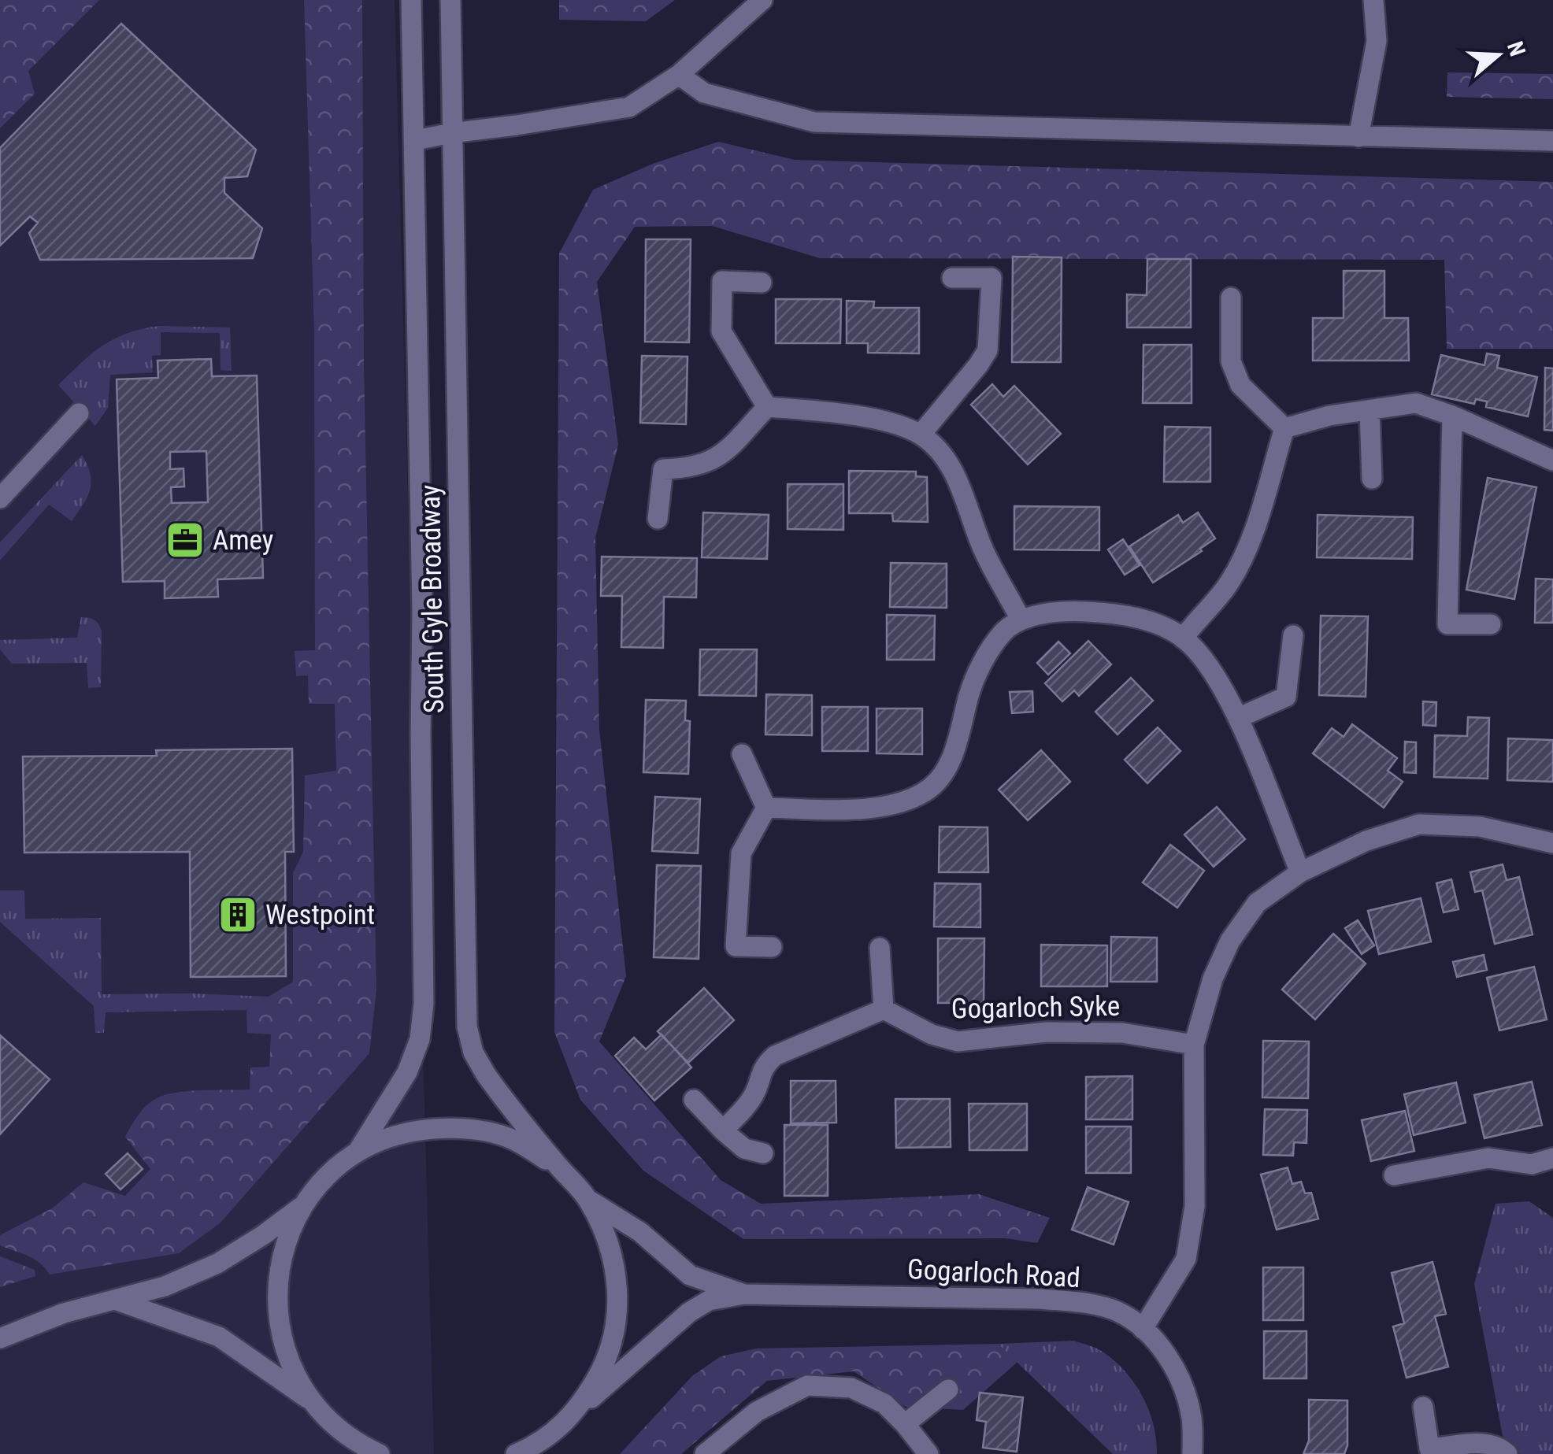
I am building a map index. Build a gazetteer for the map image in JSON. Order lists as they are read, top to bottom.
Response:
{
  "streets": {
    "street": ["South Gyle Broadway", "Gogarloch Syke", "Gogarloch Road"]
  },
  "crossings": [
    ["South Gyle Broadway", "Gogarloch Road"]
  ],
  "places": {
    "office": ["Amey"],
    "building": ["Westpoint"]
  },
  "north": "right"
}
